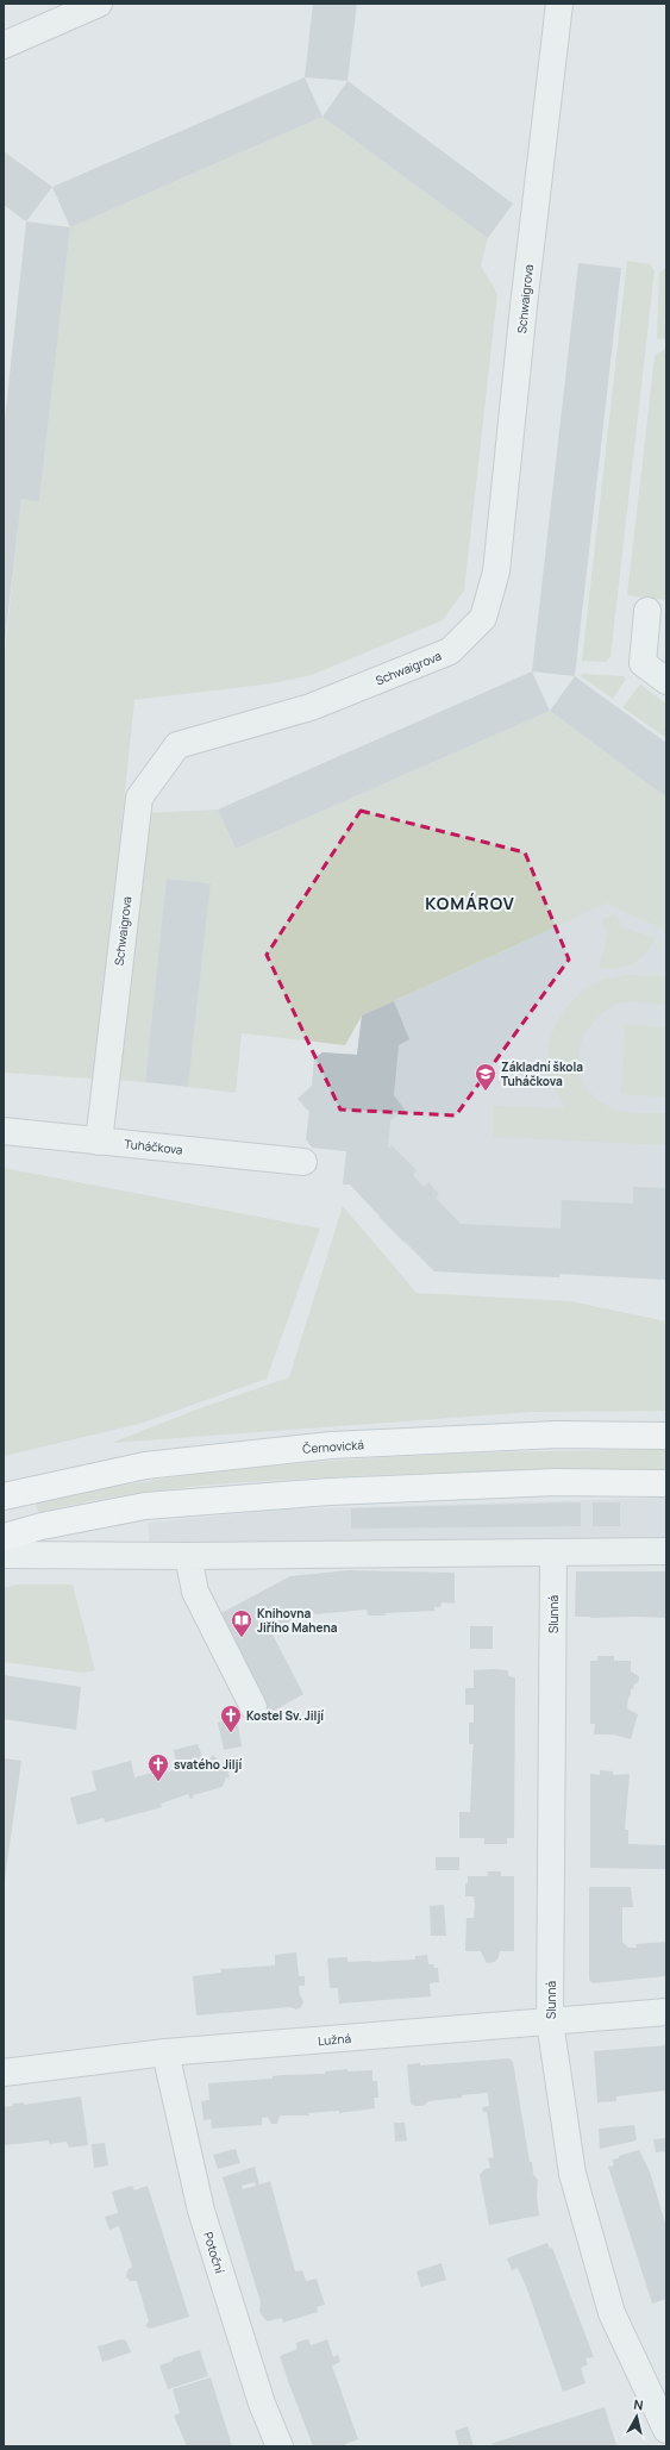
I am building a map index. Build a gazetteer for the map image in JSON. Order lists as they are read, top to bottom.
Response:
{
  "streets": {
    "main road": ["Černovická"],
    "street": [
      "Schwaigrova",
      "Tuháčkova",
      "Slunná",
      "Lužná",
      "Potoční"
    ]
  },
  "crossings": [
    ["Schwaigrova", "Tuháčkova"],
    ["Slunná", "Lužná"],
    ["Lužná", "Potoční"]
  ],
  "districts": ["KOMÁROV"],
  "places": {
    "school or university": ["Základní škola Tuháčkova"],
    "library": ["Knihovna Jiřího Mahena"],
    "church": ["Kostel Sv. Jiljí", "svatého Jiljí"]
  },
  "north": "top"
}
